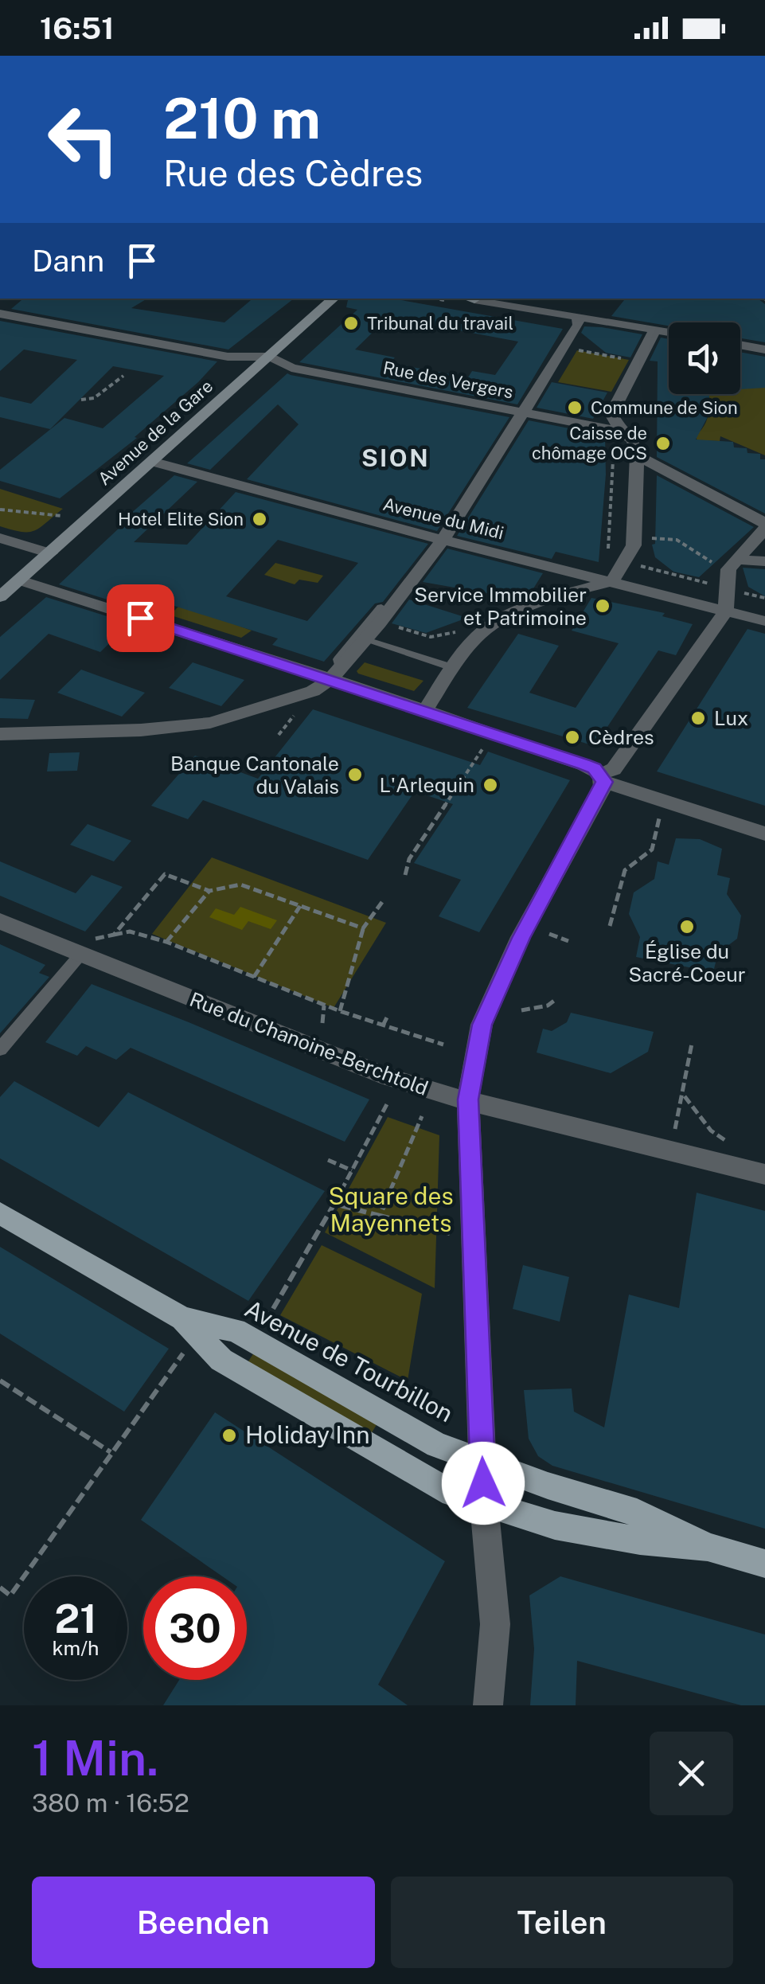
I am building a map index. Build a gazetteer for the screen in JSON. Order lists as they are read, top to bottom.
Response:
{
  "streets": {
    "main road": ["Avenue de Tourbillon"],
    "street": [
      "Rue des Vergers",
      "Avenue de la Gare",
      "Avenue du Midi",
      "Rue du Chanoine-Berchtold"
    ]
  },
  "crossings": [
    ["Rue des Vergers", "Avenue de la Gare"],
    ["Avenue de la Gare", "Avenue du Midi"]
  ],
  "districts": ["SION"],
  "parks": ["Square des Mayennets"],
  "places": [
    "Tribunal du travail",
    "Commune de Sion",
    "Caisse de chômage OCS",
    "Hotel Elite Sion",
    "Service Immobilier et Patrimoine",
    "Lux",
    "Cèdres",
    "Banque Cantonale du Valais",
    "L'Arlequin",
    "Église du Sacré-Coeur",
    "Holiday Inn"
  ],
  "page": {
    "status": "16:51",
    "turn": ["210 m", "Rue des Cèdres"],
    "then": "Dann",
    "speed": "21 km/h",
    "limit": "30",
    "heading": ["1 Min.", "380 m · 16:52"],
    "buttons": ["Beenden", "Teilen"]
  }
}
